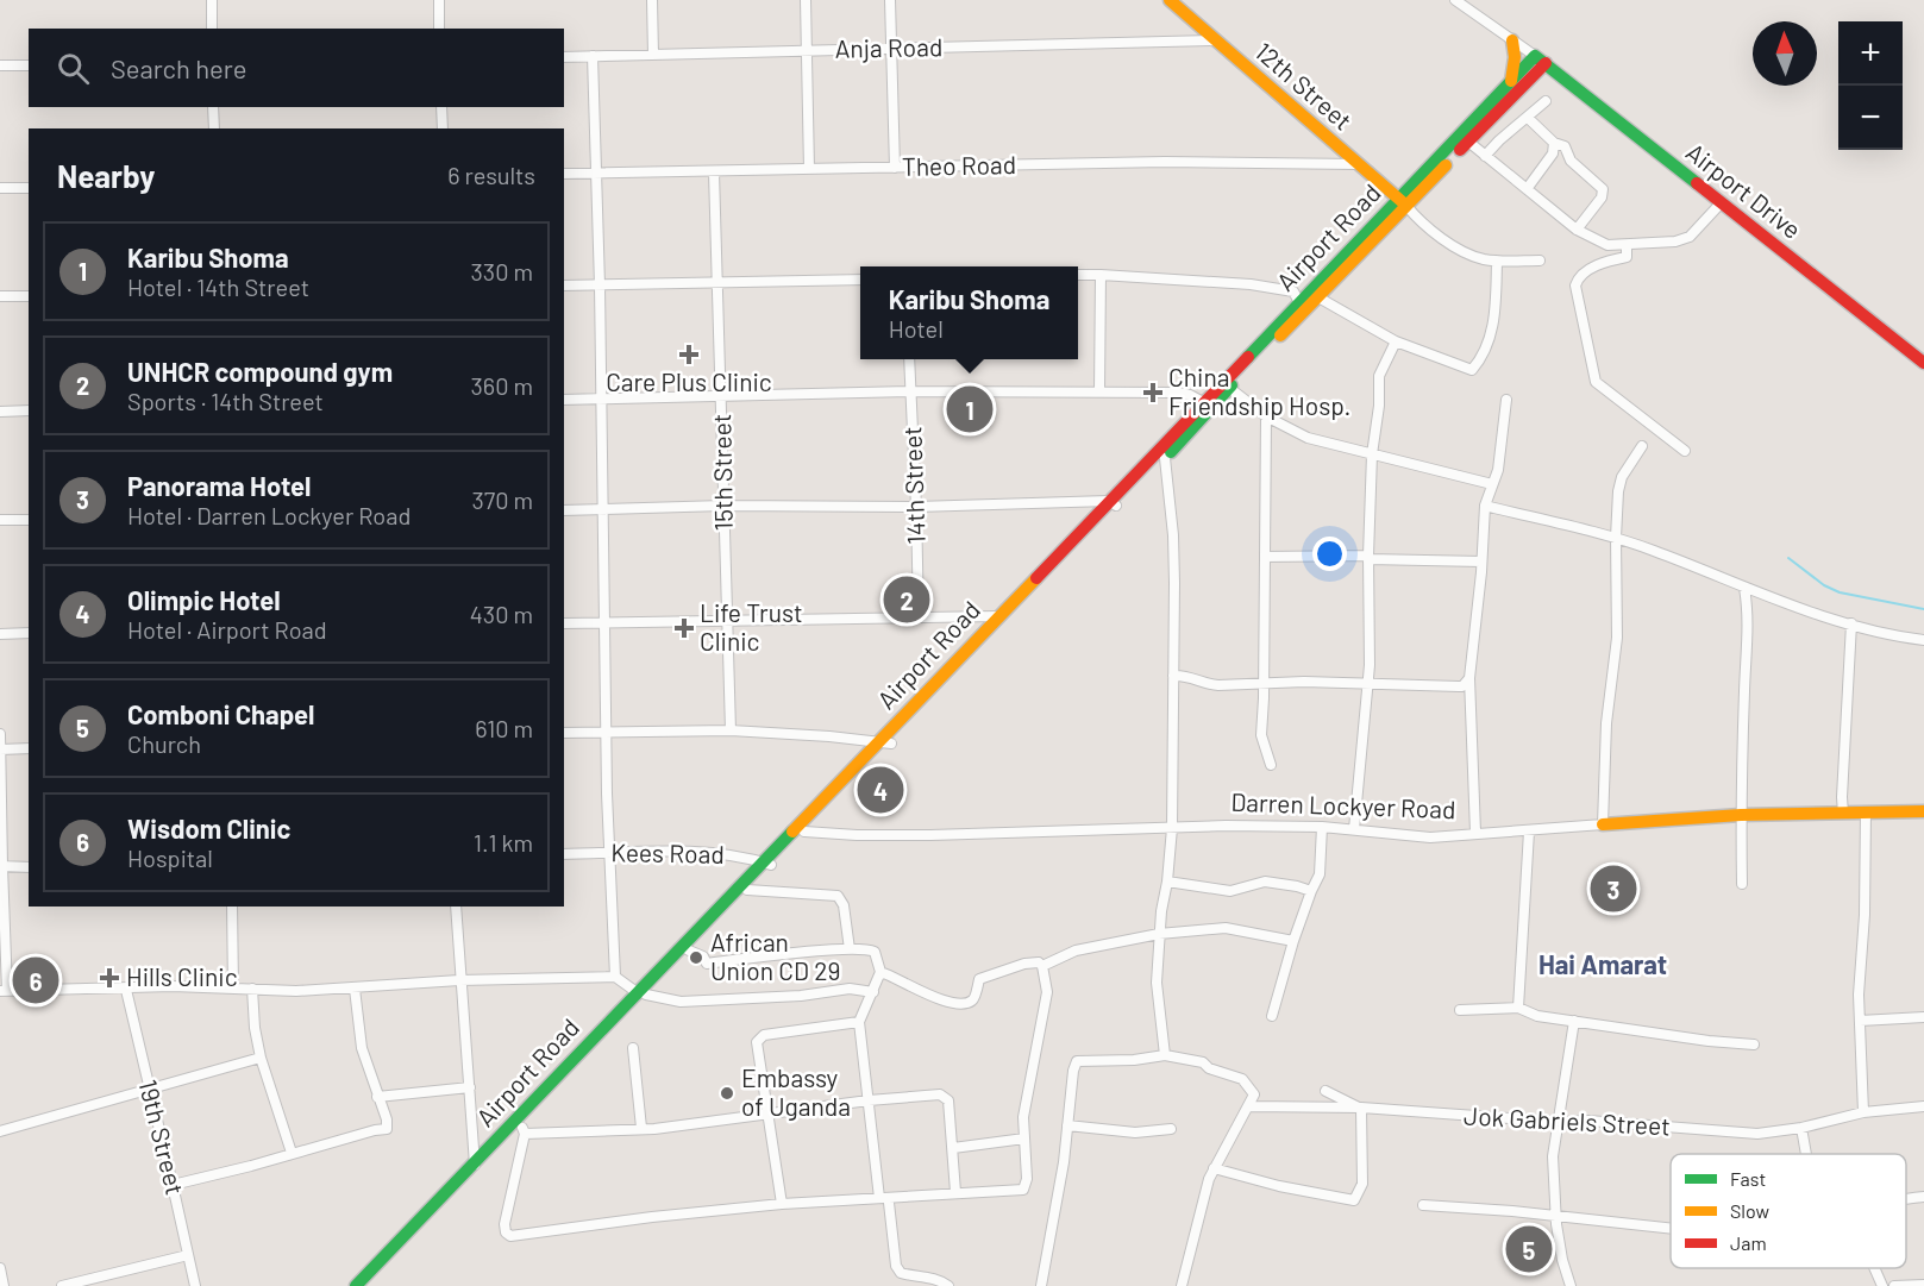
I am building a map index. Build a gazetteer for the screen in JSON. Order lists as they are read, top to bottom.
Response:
{
  "streets": {
    "main road": [
      "12th Street",
      "Airport Drive",
      "Airport Road",
      "Darren Lockyer Road"
    ],
    "street": [
      "Anja Road",
      "Theo Road",
      "15th Street",
      "14th Street",
      "Kees Road",
      "Jok Gabriels Street",
      "19th Street"
    ]
  },
  "crossings": [
    ["Anja Road", "12th Street"],
    ["12th Street", "Theo Road"],
    ["12th Street", "Airport Road"],
    ["Theo Road", "15th Street"],
    ["Airport Drive", "Airport Road"],
    ["Airport Road", "Darren Lockyer Road"],
    ["Airport Road", "Kees Road"]
  ],
  "districts": ["Hai Amarat"],
  "places": {
    "health": [
      "Care Plus Clinic",
      "China Friendship Hosp.",
      "Life Trust Clinic",
      "Hills Clinic"
    ],
    "other": ["African Union CD 29", "Embassy of Uganda"]
  },
  "legend": ["Fast", "Slow", "Jam"],
  "north": "top",
  "page": {
    "map_buttons": ["+", "−"],
    "search": "Search here",
    "heading": ["Nearby", "6 results"],
    "list": [
      {
        "mark": "1",
        "name": "Karibu Shoma",
        "note": "Hotel · 14th Street",
        "value": "330 m"
      },
      {
        "mark": "2",
        "name": "UNHCR compound gym",
        "note": "Sports · 14th Street",
        "value": "360 m"
      },
      {
        "mark": "3",
        "name": "Panorama Hotel",
        "note": "Hotel · Darren Lockyer Road",
        "value": "370 m"
      },
      {
        "mark": "4",
        "name": "Olimpic Hotel",
        "note": "Hotel · Airport Road",
        "value": "430 m"
      },
      {
        "mark": "5",
        "name": "Comboni Chapel",
        "note": "Church",
        "value": "610 m"
      },
      {
        "mark": "6",
        "name": "Wisdom Clinic",
        "note": "Hospital",
        "value": "1.1 km"
      }
    ],
    "popup": ["Karibu Shoma", "Hotel"],
    "pins": [
      "1",
      "2",
      "4",
      "3",
      "6",
      "5"
    ]
  }
}
